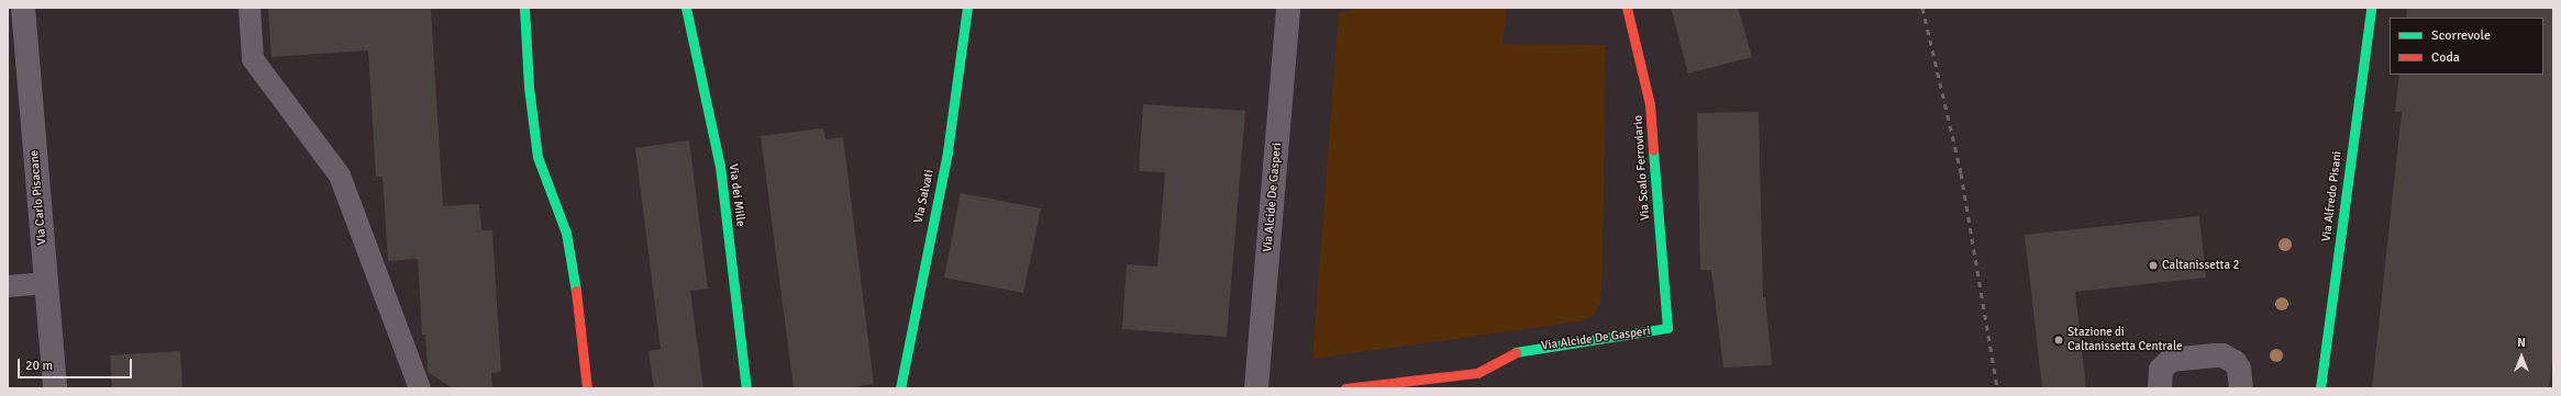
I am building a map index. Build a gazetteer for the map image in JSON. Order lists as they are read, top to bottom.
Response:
{
  "streets": {
    "street": [
      "Via Scalo Ferroviario",
      "Via dei Mille",
      "Via Salvati",
      "Via Alfredo Pisani",
      "Via Carlo Pisacane",
      "Via Alcide De Gasperi"
    ]
  },
  "crossings": [
    ["Via Scalo Ferroviario", "Via Alcide De Gasperi"]
  ],
  "places": ["Caltanissetta 2", "Stazione di Caltanissetta Centrale"],
  "legend": ["Scorrevole", "Coda"],
  "scale_bar": "20 m",
  "north": "top"
}
